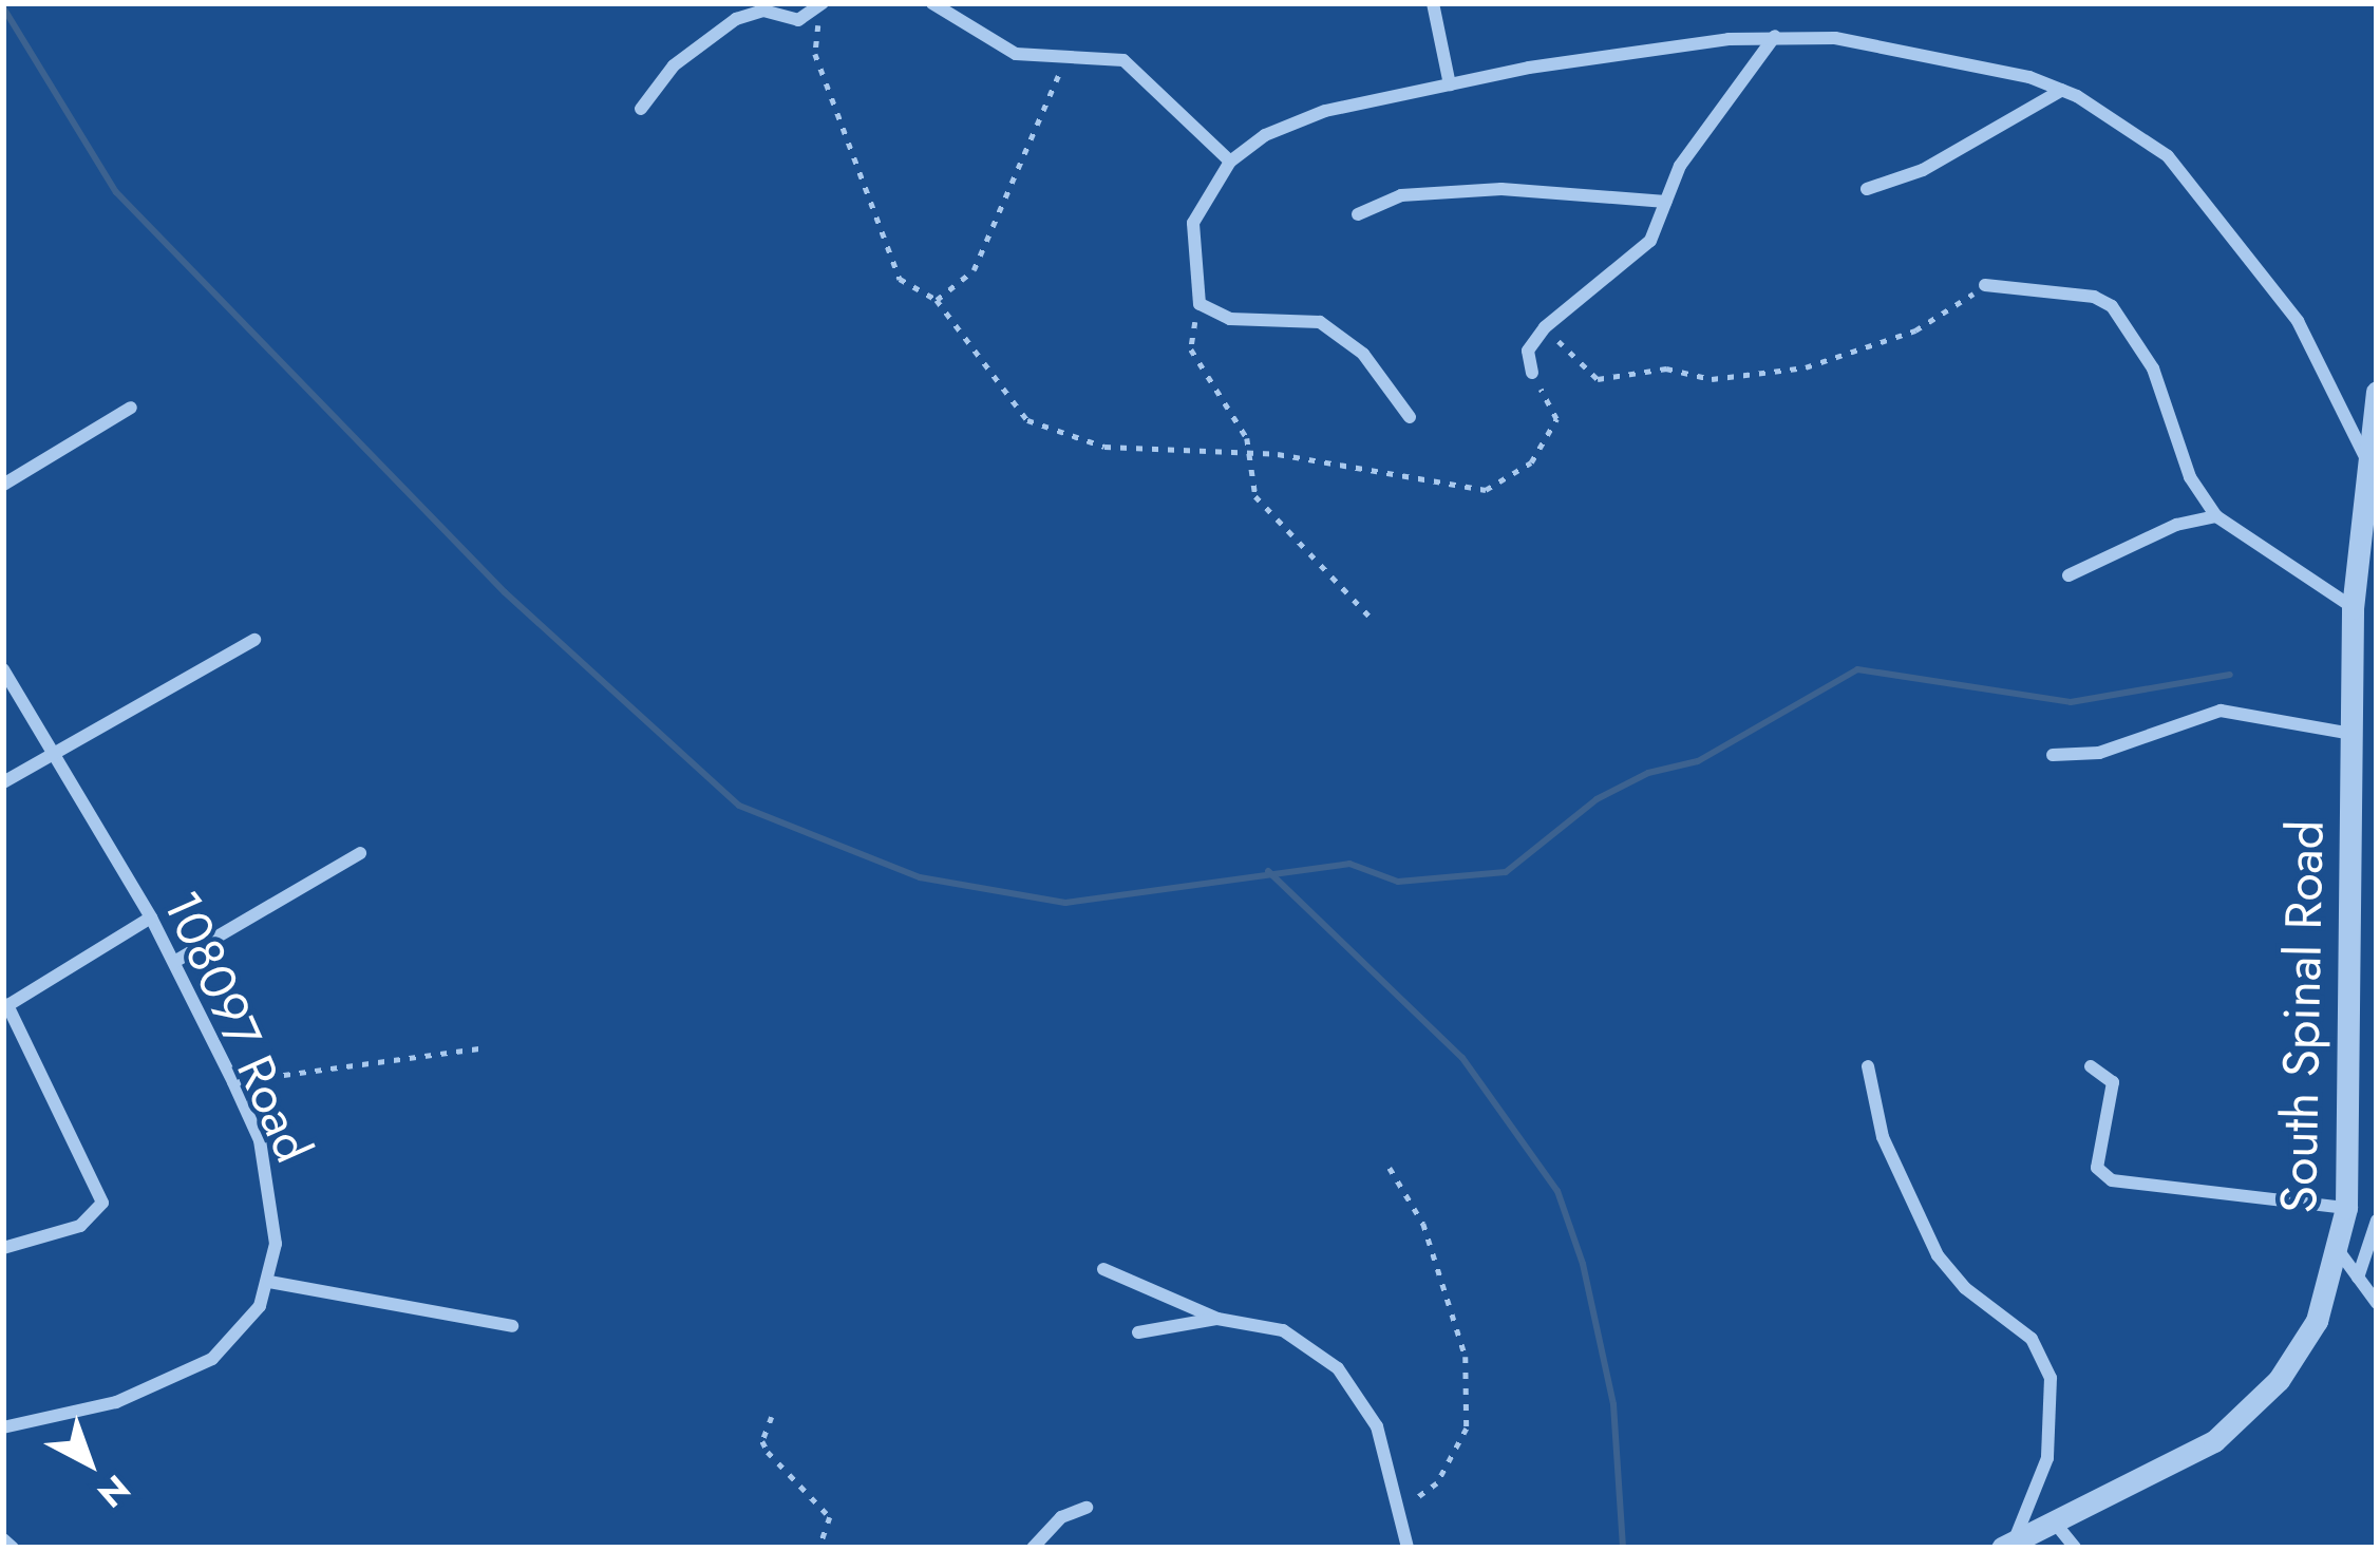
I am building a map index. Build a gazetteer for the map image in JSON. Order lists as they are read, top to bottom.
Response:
{
  "streets": {
    "street": ["South Spinal Road", "108097 Road"]
  },
  "north": "bottom right"
}
